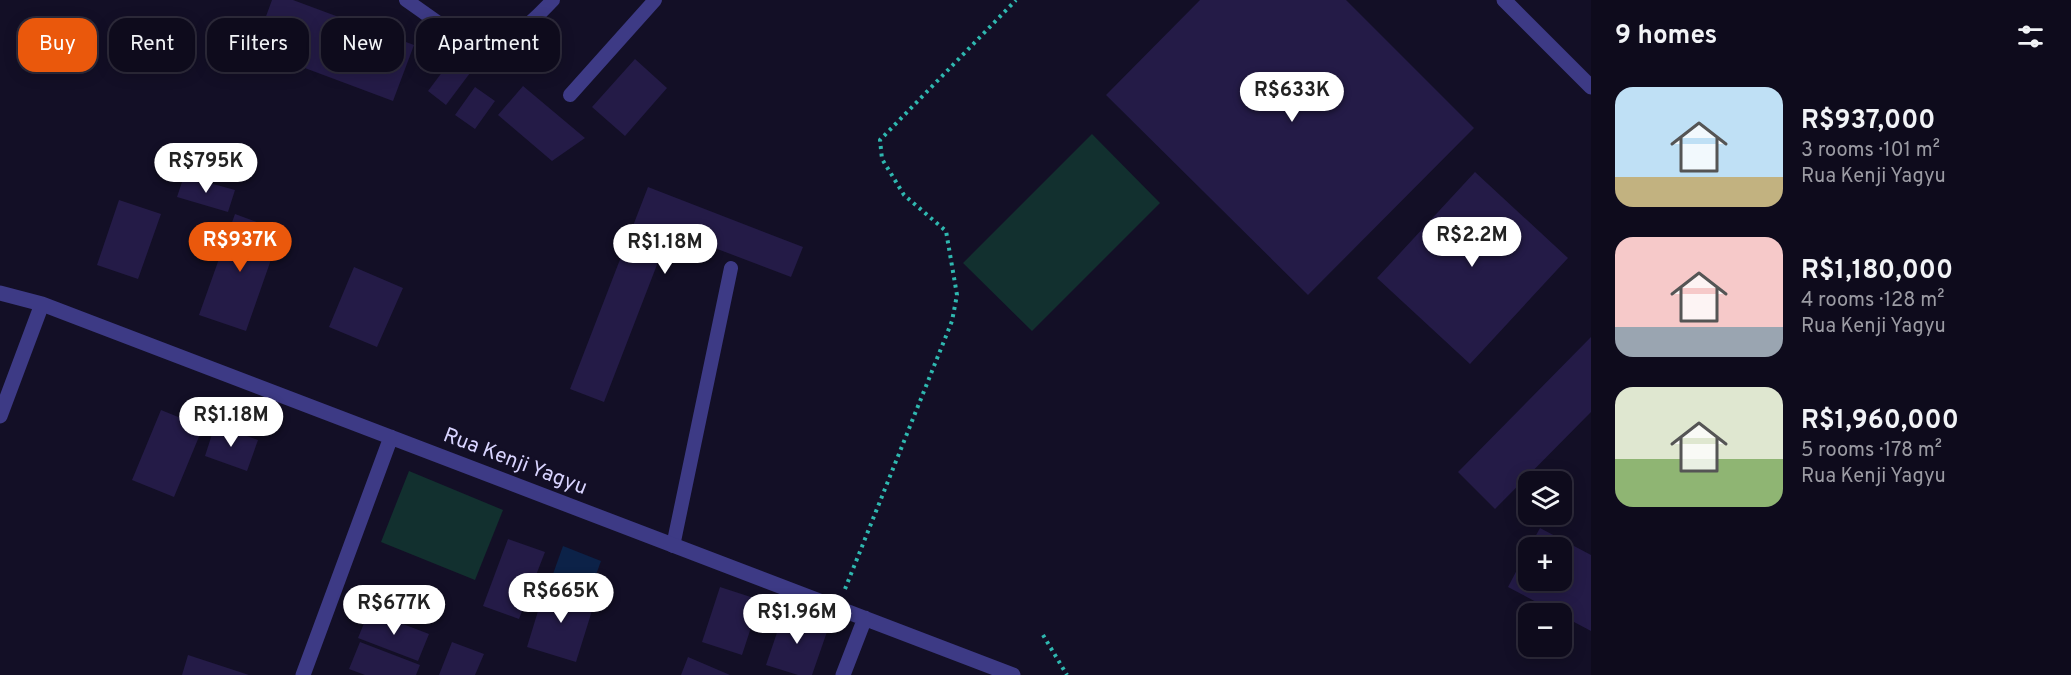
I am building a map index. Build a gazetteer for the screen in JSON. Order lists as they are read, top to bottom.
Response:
{
  "streets": {
    "street": ["Rua Kenji Yagyu"]
  },
  "page": {
    "heading": "9 homes",
    "chip": [
      "Buy",
      "Rent",
      "Filters",
      "New",
      "Apartment"
    ],
    "price": [
      "R$633K",
      "R$795K",
      "R$2.2M",
      "R$937K",
      "R$1.18M",
      "R$1.18M",
      "R$665K",
      "R$677K",
      "R$1.96M"
    ],
    "list": [
      {
        "name": "R$937,000",
        "note": "3 rooms · 101 m² · Rua Kenji Yagyu"
      },
      {
        "name": "R$1,180,000",
        "note": "4 rooms · 128 m² · Rua Kenji Yagyu"
      },
      {
        "name": "R$1,960,000",
        "note": "5 rooms · 178 m² · Rua Kenji Yagyu"
      }
    ],
    "map_buttons": ["+", "−"]
  }
}
